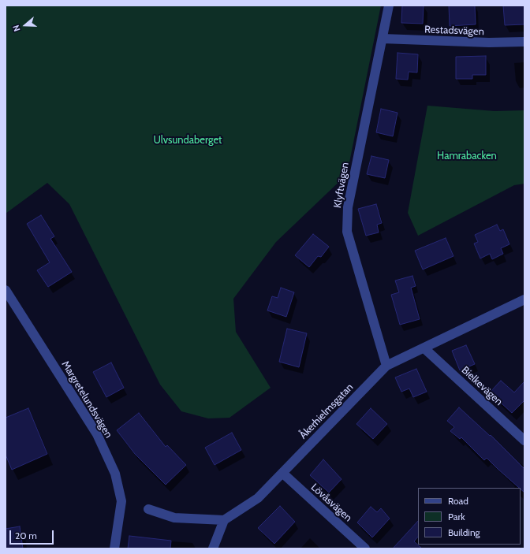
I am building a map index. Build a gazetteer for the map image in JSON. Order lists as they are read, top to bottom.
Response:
{
  "streets": {
    "street": [
      "Restadsvägen",
      "Klyftvägen",
      "Bielkevägen",
      "Margretelundsvägen",
      "Åkerhielmsgatan",
      "Lövåsvägen"
    ]
  },
  "crossings": [
    ["Restadsvägen", "Klyftvägen"],
    ["Klyftvägen", "Åkerhielmsgatan"],
    ["Bielkevägen", "Åkerhielmsgatan"],
    ["Åkerhielmsgatan", "Lövåsvägen"]
  ],
  "parks": ["Ulvsundaberget", "Hamrabacken"],
  "legend": ["Road", "Park", "Building"],
  "scale_bar": "20 m",
  "north": "left"
}
